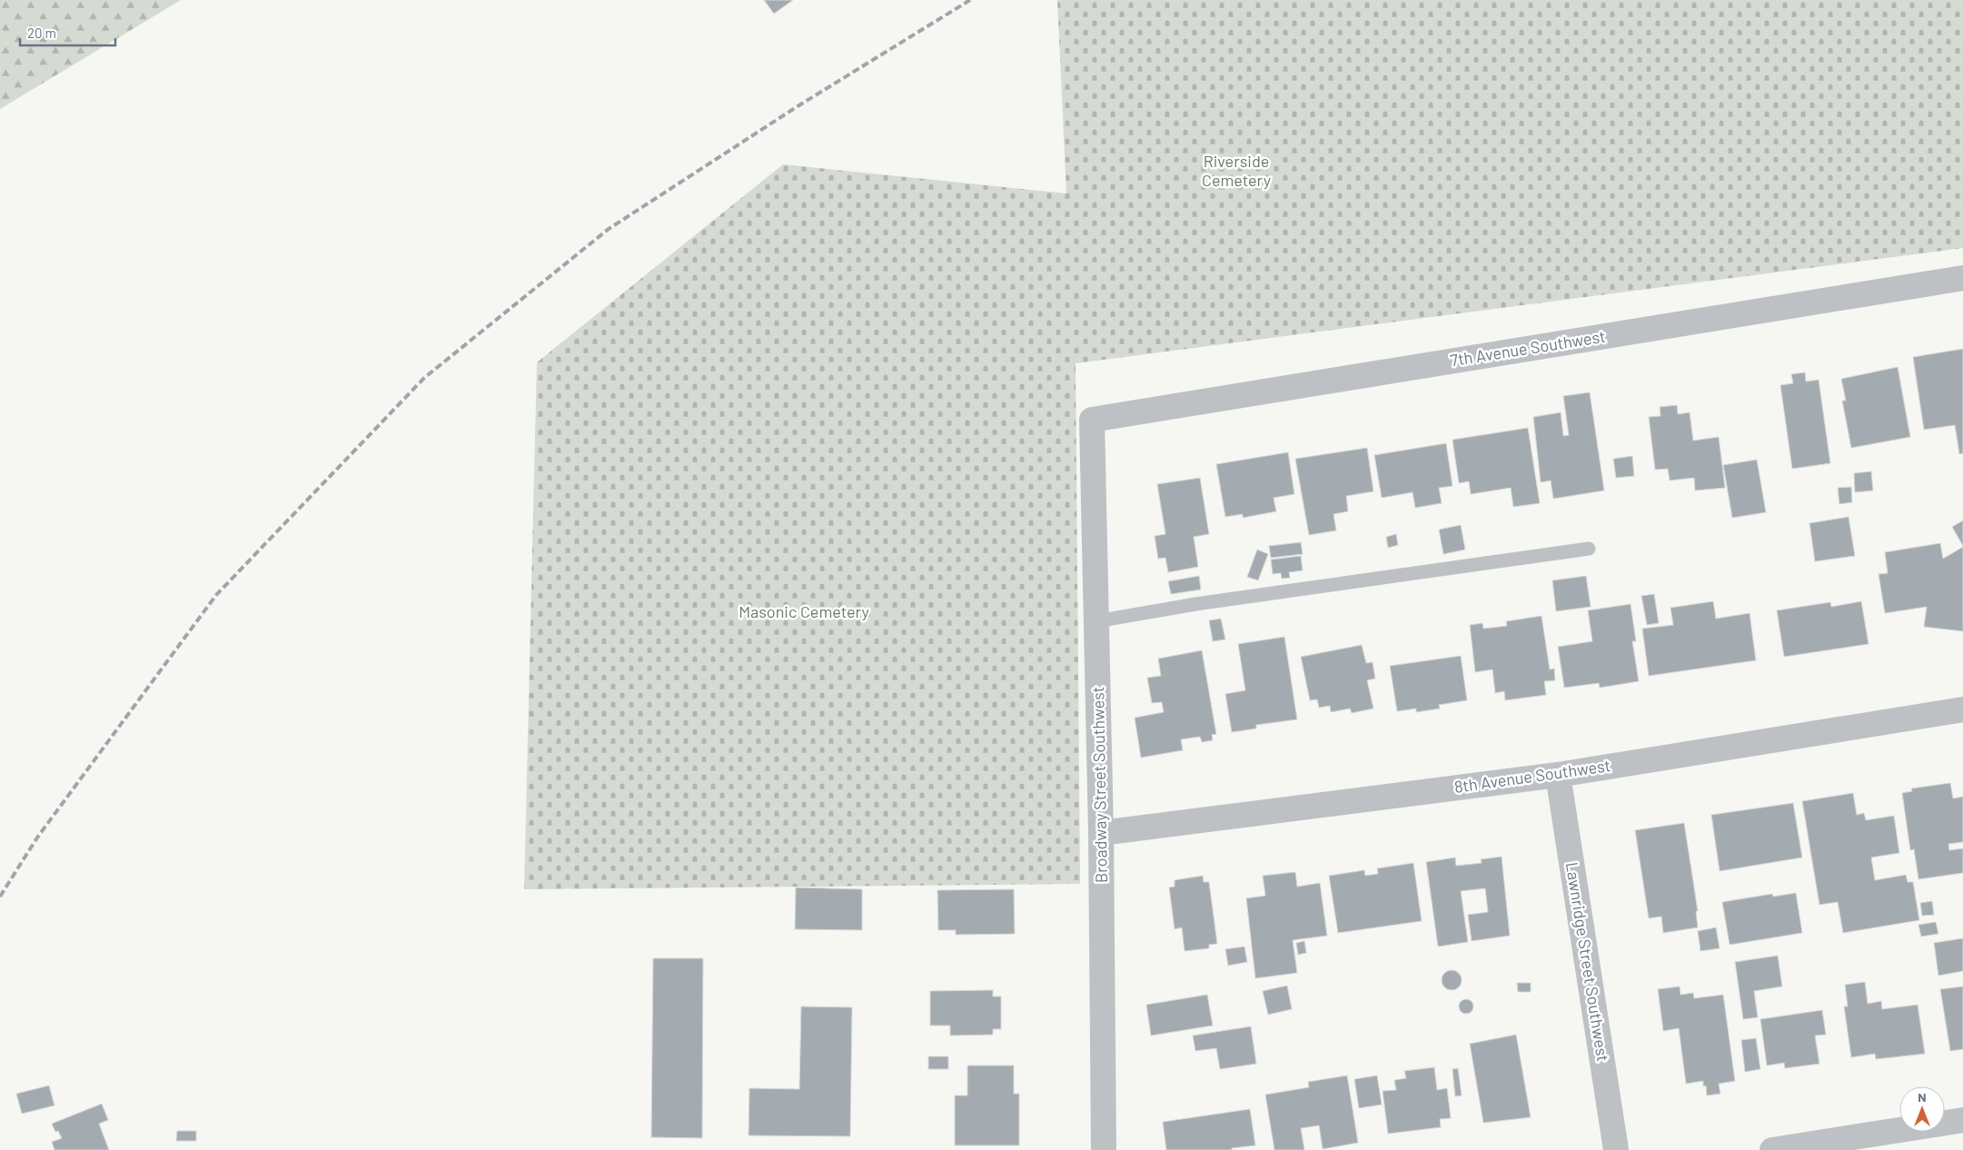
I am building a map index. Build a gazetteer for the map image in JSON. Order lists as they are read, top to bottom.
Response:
{
  "streets": {
    "street": [
      "7th Avenue Southwest",
      "8th Avenue Southwest",
      "Broadway Street Southwest",
      "Lawnridge Street Southwest"
    ]
  },
  "crossings": [
    ["7th Avenue Southwest", "Broadway Street Southwest"],
    ["8th Avenue Southwest", "Broadway Street Southwest"],
    ["8th Avenue Southwest", "Lawnridge Street Southwest"]
  ],
  "parks": ["Riverside Cemetery", "Masonic Cemetery"],
  "scale_bar": "20 m",
  "north": "top"
}
